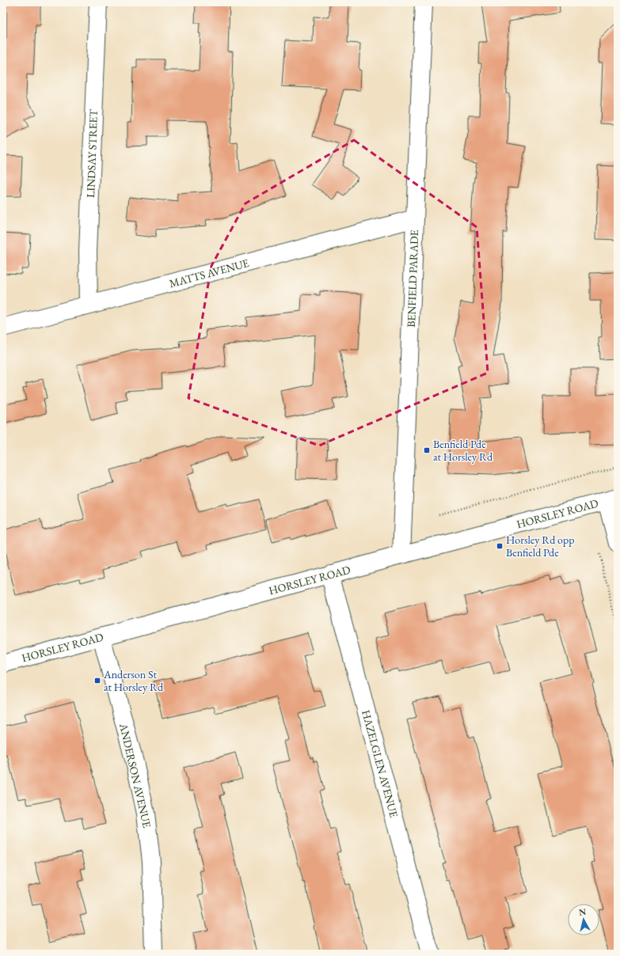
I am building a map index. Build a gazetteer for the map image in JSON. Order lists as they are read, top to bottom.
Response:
{
  "streets": {
    "street": [
      "LINDSAY STREET",
      "MATTS AVENUE",
      "BENFIELD PARADE",
      "HORSLEY ROAD",
      "HAZELGLEN AVENUE",
      "ANDERSON AVENUE"
    ]
  },
  "crossings": [
    ["LINDSAY STREET", "MATTS AVENUE"],
    ["MATTS AVENUE", "BENFIELD PARADE"],
    ["BENFIELD PARADE", "HORSLEY ROAD"],
    ["HORSLEY ROAD", "HAZELGLEN AVENUE"],
    ["HORSLEY ROAD", "ANDERSON AVENUE"]
  ],
  "places": {
    "transit": ["Benfield Pde at Horsley Rd", "Horsley Rd opp Benfield Pde", "Anderson St at Horsley Rd"]
  },
  "north": "top"
}
